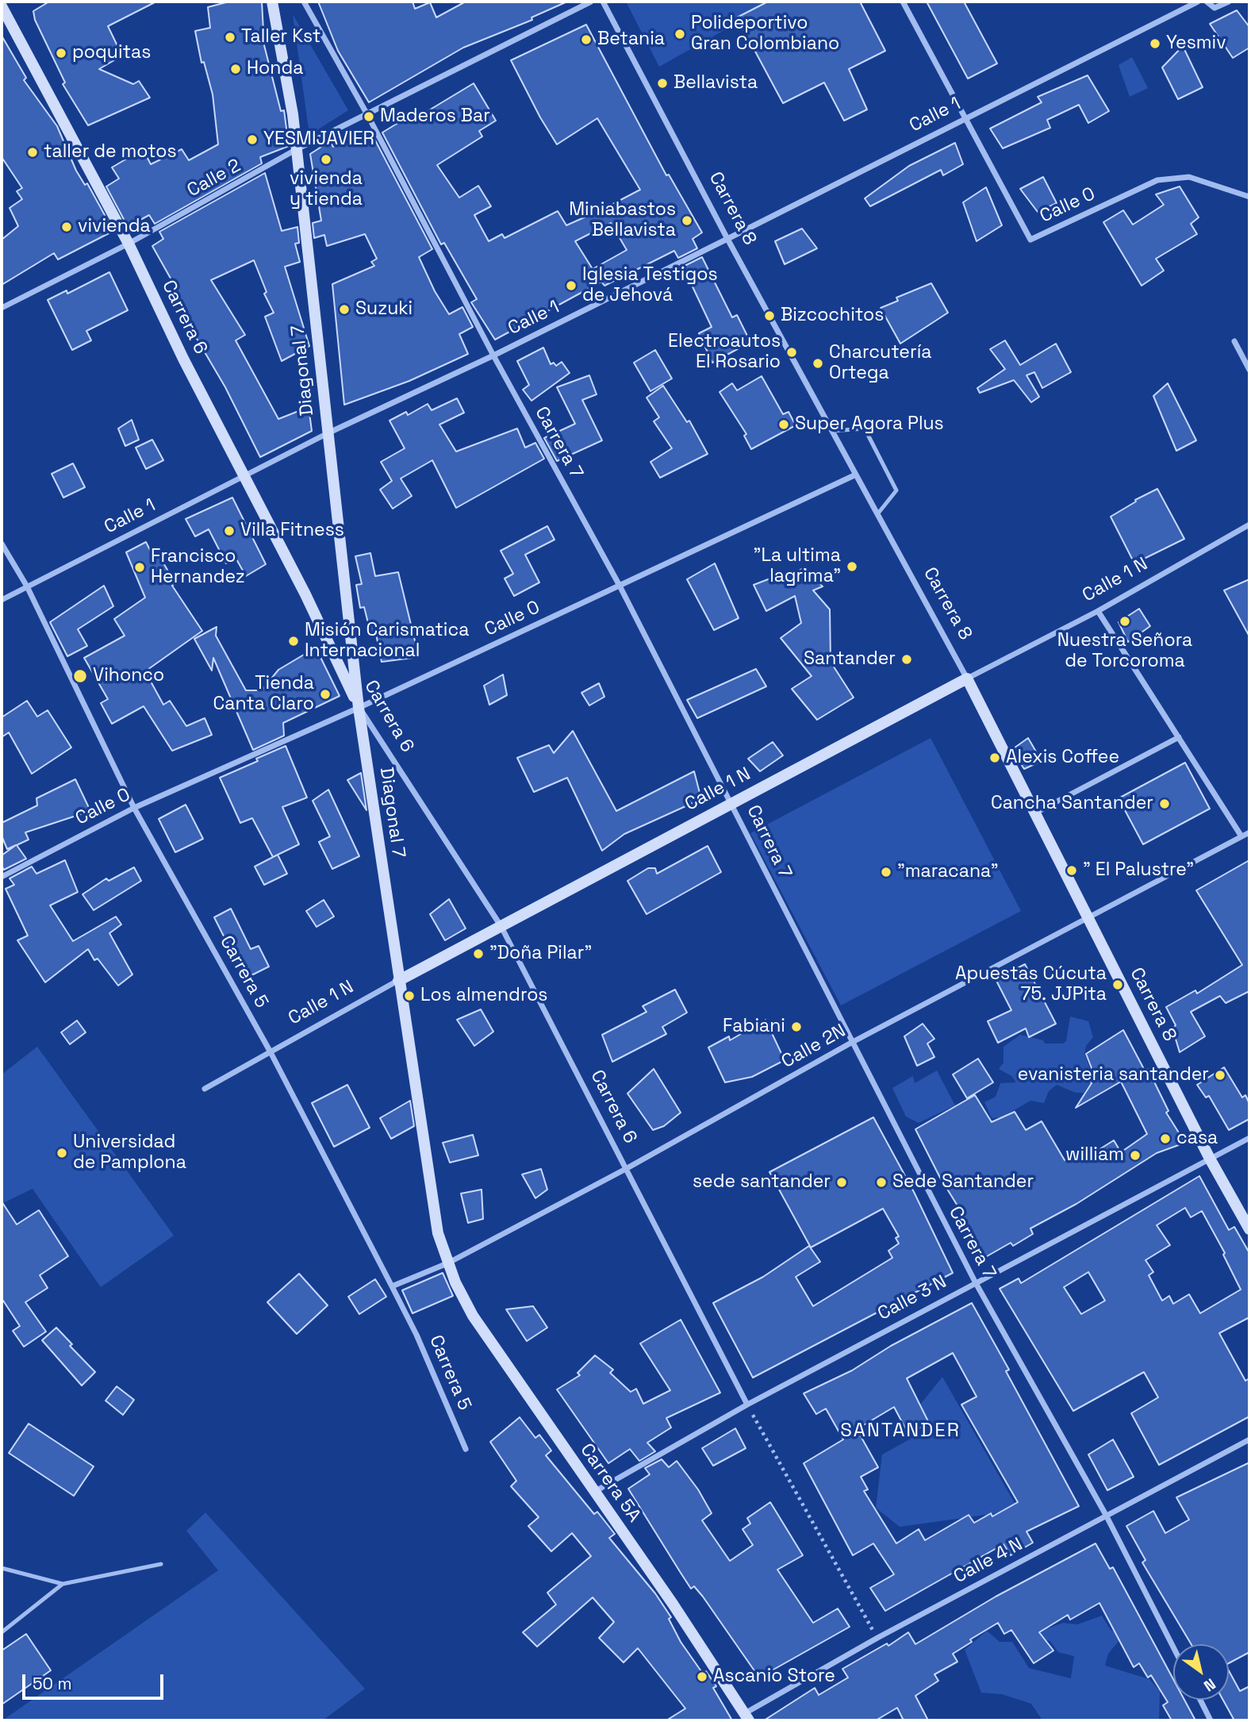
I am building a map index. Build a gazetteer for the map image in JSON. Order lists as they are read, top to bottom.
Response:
{
  "streets": {
    "street": [
      "Calle 1",
      "Calle 2",
      "Calle 0",
      "Carrera 8",
      "Carrera 6",
      "Diagonal 7",
      "Carrera 7",
      "Calle 1 N",
      "Carrera 5",
      "Calle 2N",
      "Calle 3 N",
      "Carrera 5A",
      "Calle 4 N"
    ]
  },
  "crossings": [
    ["Calle 1", "Calle 0"],
    ["Calle 1", "Carrera 8"],
    ["Calle 1", "Carrera 6"],
    ["Calle 1", "Diagonal 7"],
    ["Calle 1", "Carrera 7"],
    ["Calle 1", "Carrera 5"],
    ["Calle 2", "Carrera 6"],
    ["Calle 2", "Diagonal 7"],
    ["Calle 2", "Carrera 7"],
    ["Calle 0", "Carrera 8"],
    ["Calle 0", "Carrera 6"],
    ["Calle 0", "Diagonal 7"],
    ["Calle 0", "Carrera 7"],
    ["Calle 0", "Carrera 5"],
    ["Carrera 8", "Calle 1 N"],
    ["Carrera 8", "Calle 2N"],
    ["Carrera 8", "Calle 3 N"],
    ["Carrera 6", "Diagonal 7"],
    ["Carrera 6", "Calle 1 N"],
    ["Carrera 6", "Calle 2N"],
    ["Carrera 6", "Calle 3 N"],
    ["Diagonal 7", "Calle 1 N"],
    ["Diagonal 7", "Calle 2N"],
    ["Diagonal 7", "Carrera 5A"],
    ["Carrera 7", "Calle 1 N"],
    ["Carrera 7", "Calle 2N"],
    ["Carrera 7", "Calle 3 N"],
    ["Carrera 7", "Calle 4 N"],
    ["Calle 1 N", "Carrera 5"],
    ["Carrera 5", "Calle 2N"],
    ["Calle 2N", "Carrera 5A"],
    ["Calle 3 N", "Carrera 5A"],
    ["Carrera 5A", "Calle 4 N"]
  ],
  "districts": ["SANTANDER"],
  "places": [
    "Polideportivo Gran Colombiano",
    "Taller Kst",
    "Betania",
    "Yesmiv",
    "poquitas",
    "Honda",
    "Bellavista",
    "Maderos Bar",
    "YESMIJAVIER",
    "taller de motos",
    "vivienda y tienda",
    "Miniabastos Bellavista",
    "vivienda",
    "Iglesia Testigos de Jehová",
    "Suzuki",
    "Bizcochitos",
    "Electroautos El Rosario",
    "Charcutería Ortega",
    "Super Agora Plus",
    "Villa Fitness",
    "\"La ultima lagrima\"",
    "Francisco Hernandez",
    "Nuestra Señora de Torcoroma",
    "Misión Carismatica Internacional",
    "Santander",
    "Vihonco",
    "Tienda Canta Claro",
    "Alexis Coffee",
    "Cancha Santander",
    "\" El Palustre\"",
    "\"maracana\"",
    "\"Doña Pilar\"",
    "Apuestas Cúcuta 75. JJPita",
    "Los almendros",
    "Fabiani",
    "evanisteria santander",
    "casa",
    "Universidad de Pamplona",
    "william",
    "sede santander",
    "Sede Santander",
    "Ascanio Store"
  ],
  "scale_bar": "50 m",
  "north": "bottom right"
}
